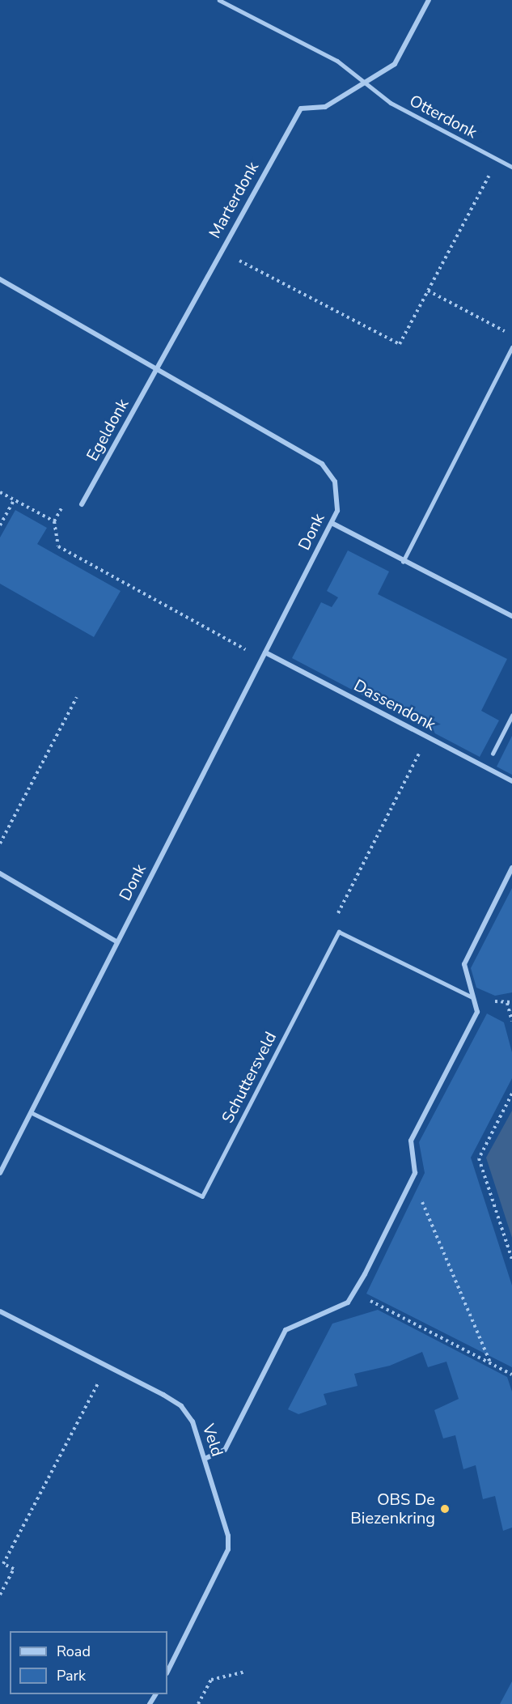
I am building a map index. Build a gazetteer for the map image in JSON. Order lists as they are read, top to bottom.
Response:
{
  "streets": {
    "street": [
      "Marterdonk",
      "Egeldonk",
      "Donk",
      "Dassendonk",
      "Veld"
    ],
    "lane": ["Otterdonk", "Schuttersveld"]
  },
  "crossings": [
    ["Otterdonk", "Marterdonk"],
    ["Marterdonk", "Egeldonk"],
    ["Marterdonk", "Donk"],
    ["Egeldonk", "Donk"],
    ["Donk", "Dassendonk"],
    ["Donk", "Schuttersveld"]
  ],
  "places": ["OBS De Biezenkring"],
  "legend": ["Road", "Park"]
}
